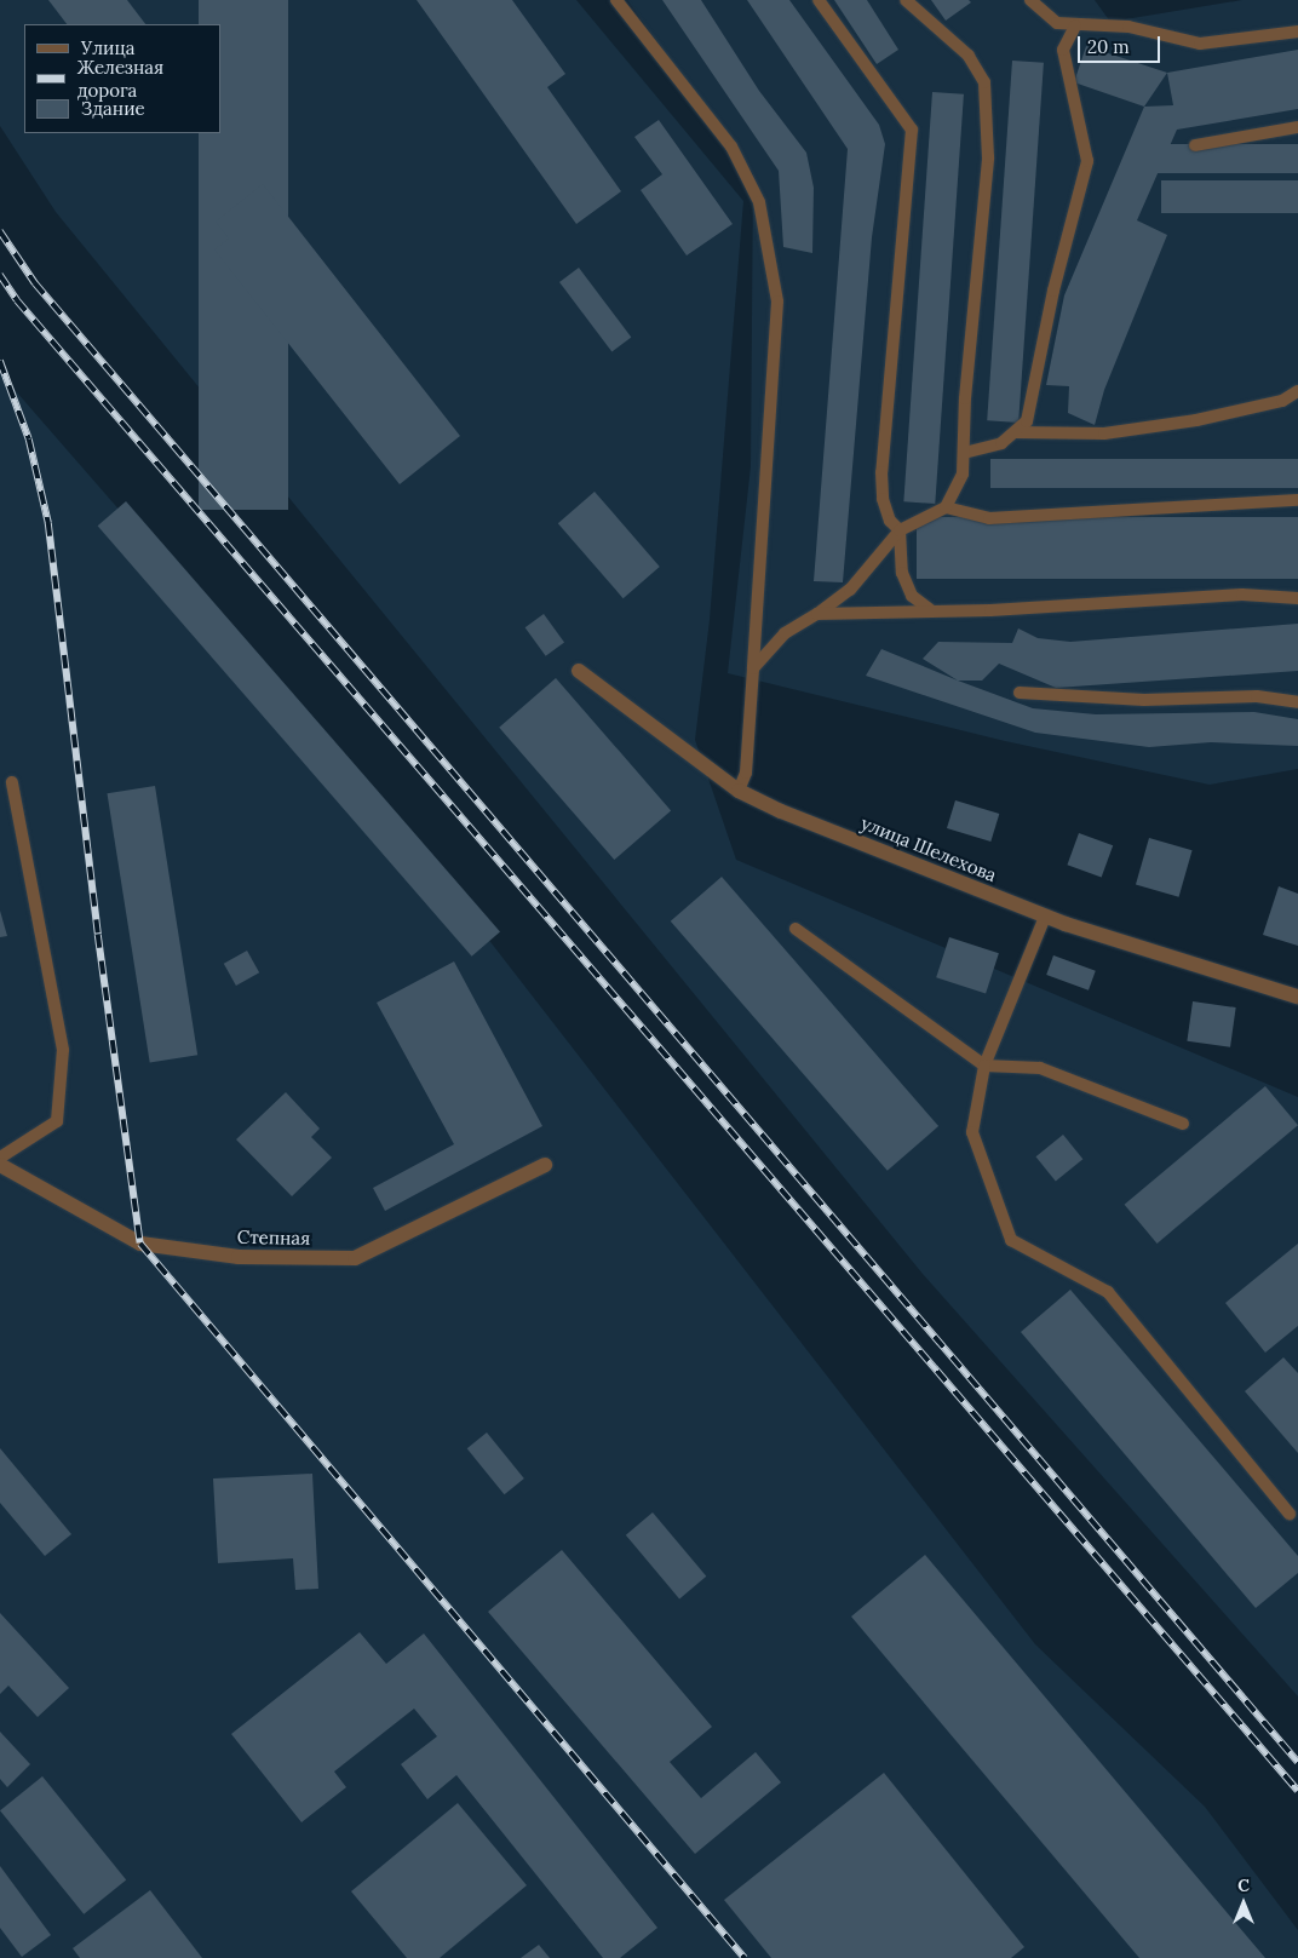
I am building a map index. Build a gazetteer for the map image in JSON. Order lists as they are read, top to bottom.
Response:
{
  "streets": {
    "street": ["улица Шелехова", "Степная"]
  },
  "legend": ["Улица", "Железная дорога", "Здание"],
  "scale_bar": "20 m",
  "north": "top"
}
